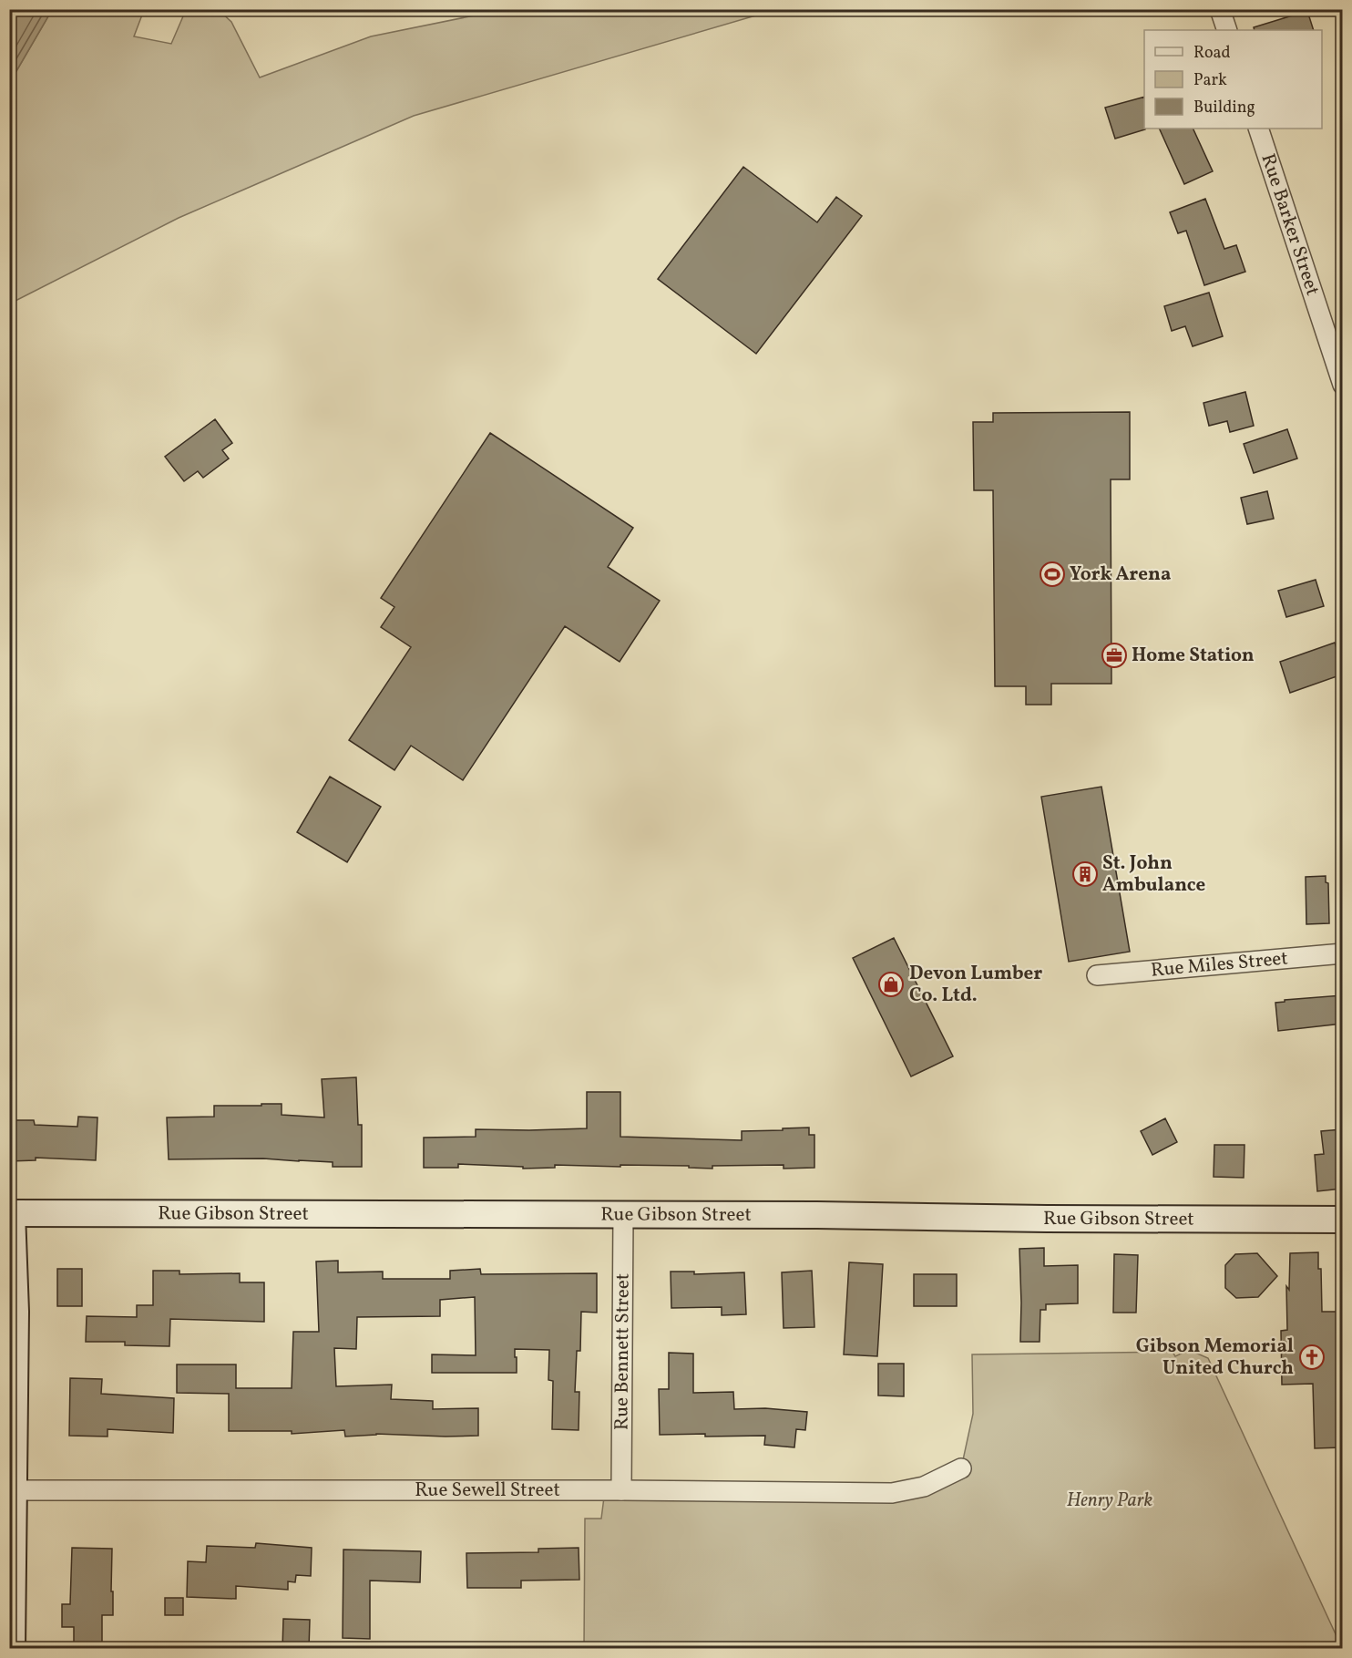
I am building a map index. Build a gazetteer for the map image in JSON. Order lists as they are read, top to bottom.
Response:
{
  "streets": {
    "main road": ["Rue Gibson Street"],
    "street": [
      "Rue Barker Street",
      "Rue Miles Street",
      "Rue Bennett Street",
      "Rue Sewell Street"
    ]
  },
  "crossings": [
    ["Rue Gibson Street", "Rue Bennett Street"],
    ["Rue Bennett Street", "Rue Sewell Street"]
  ],
  "parks": ["Henry Park"],
  "places": {
    "sports": ["York Arena"],
    "office": ["Home Station"],
    "building": ["St. John Ambulance"],
    "shop": ["Devon Lumber Co. Ltd."],
    "church": ["Gibson Memorial United Church"]
  },
  "legend": ["Road", "Park", "Building"]
}
